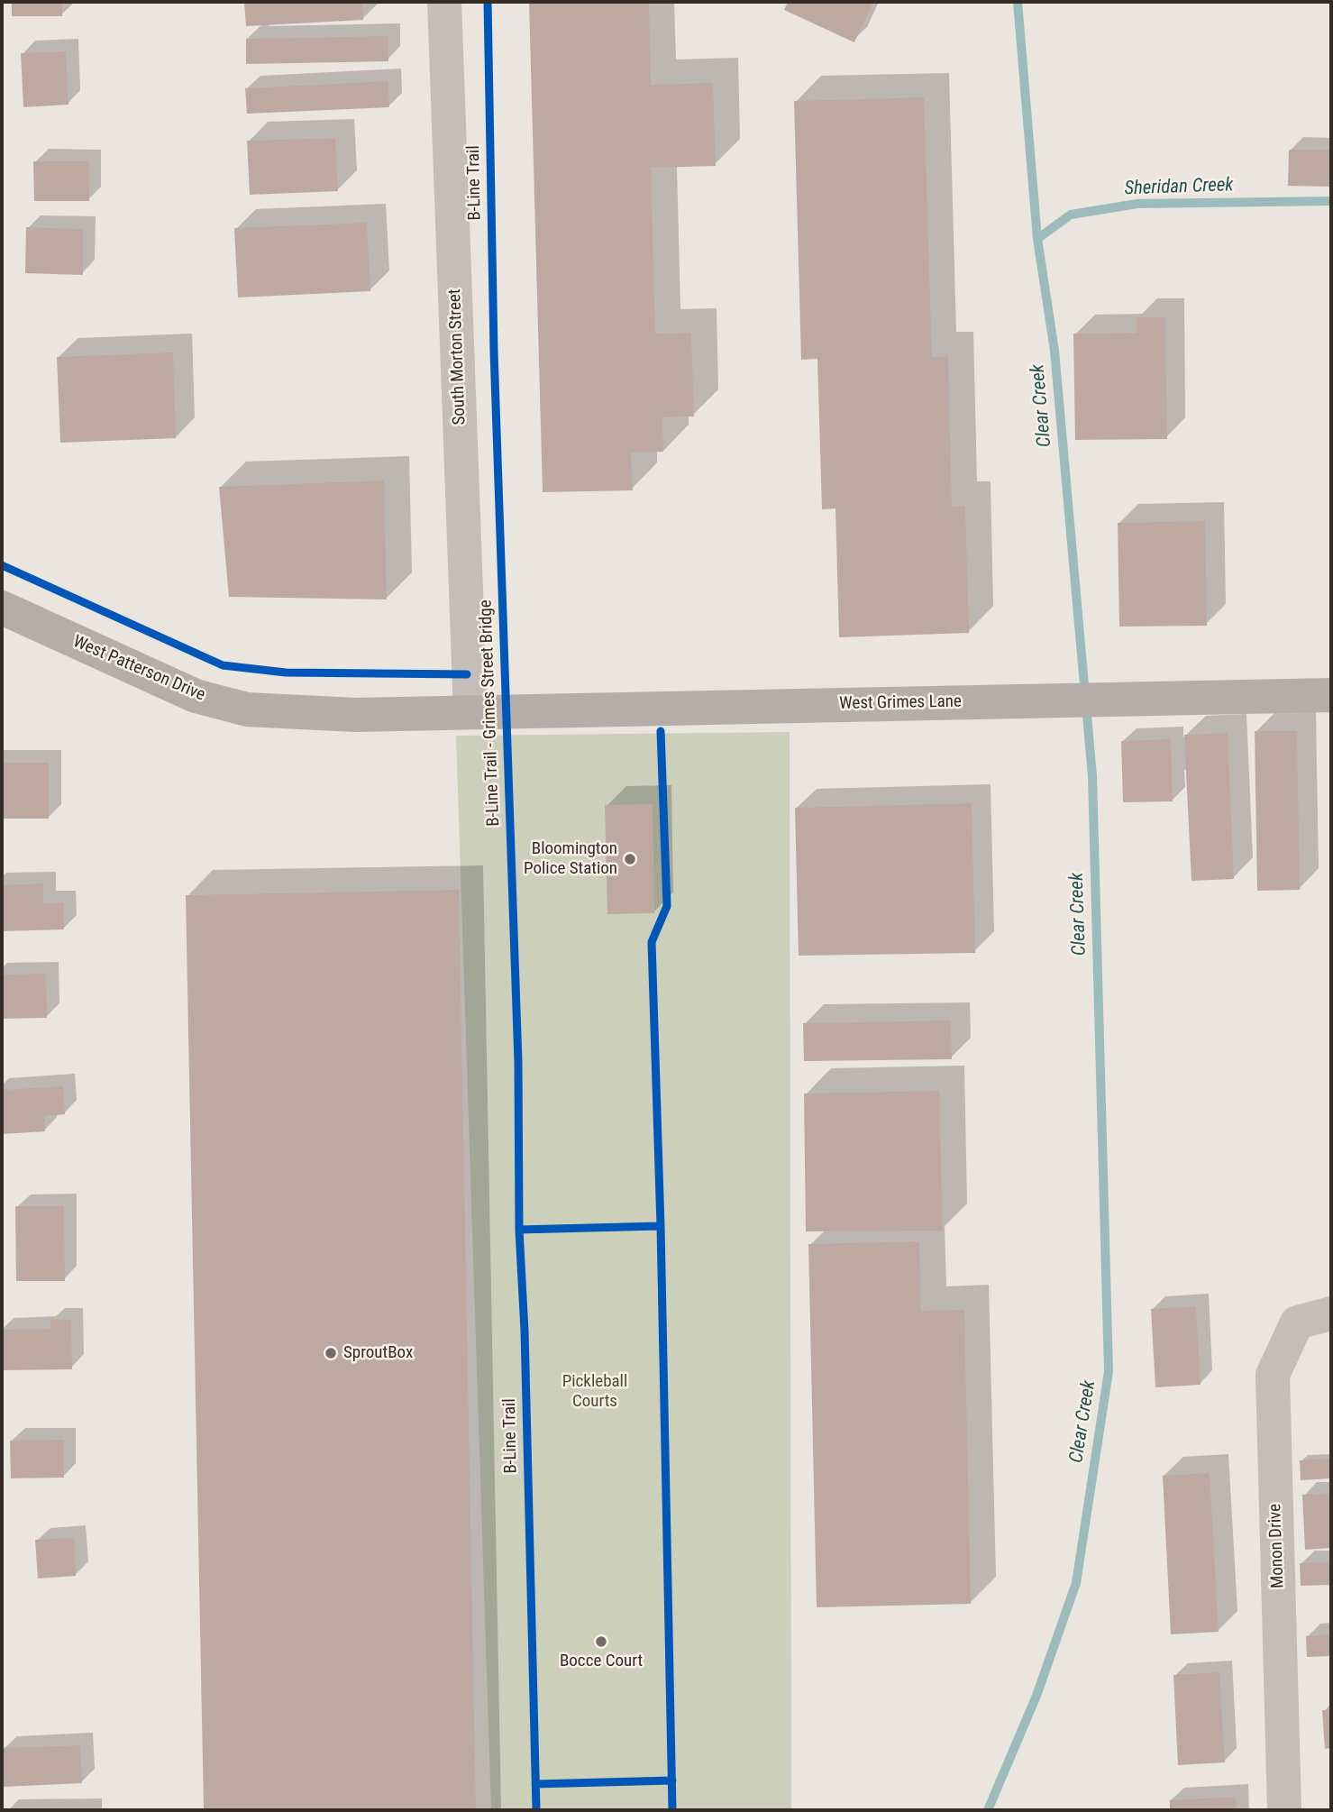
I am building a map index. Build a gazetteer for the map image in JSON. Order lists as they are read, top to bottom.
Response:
{
  "streets": {
    "street": [
      "South Morton Street",
      "West Patterson Drive",
      "West Grimes Lane",
      "Monon Drive"
    ],
    "cycle path": ["B-Line Trail", "B-Line Trail - Grimes Street Bridge"]
  },
  "crossings": [
    ["South Morton Street", "West Patterson Drive"],
    ["South Morton Street", "West Grimes Lane"],
    ["West Patterson Drive", "West Grimes Lane"]
  ],
  "water": ["Sheridan Creek", "Clear Creek"],
  "parks": ["Pickleball Courts"],
  "places": ["Bloomington Police Station", "SproutBox", "Bocce Court"]
}
